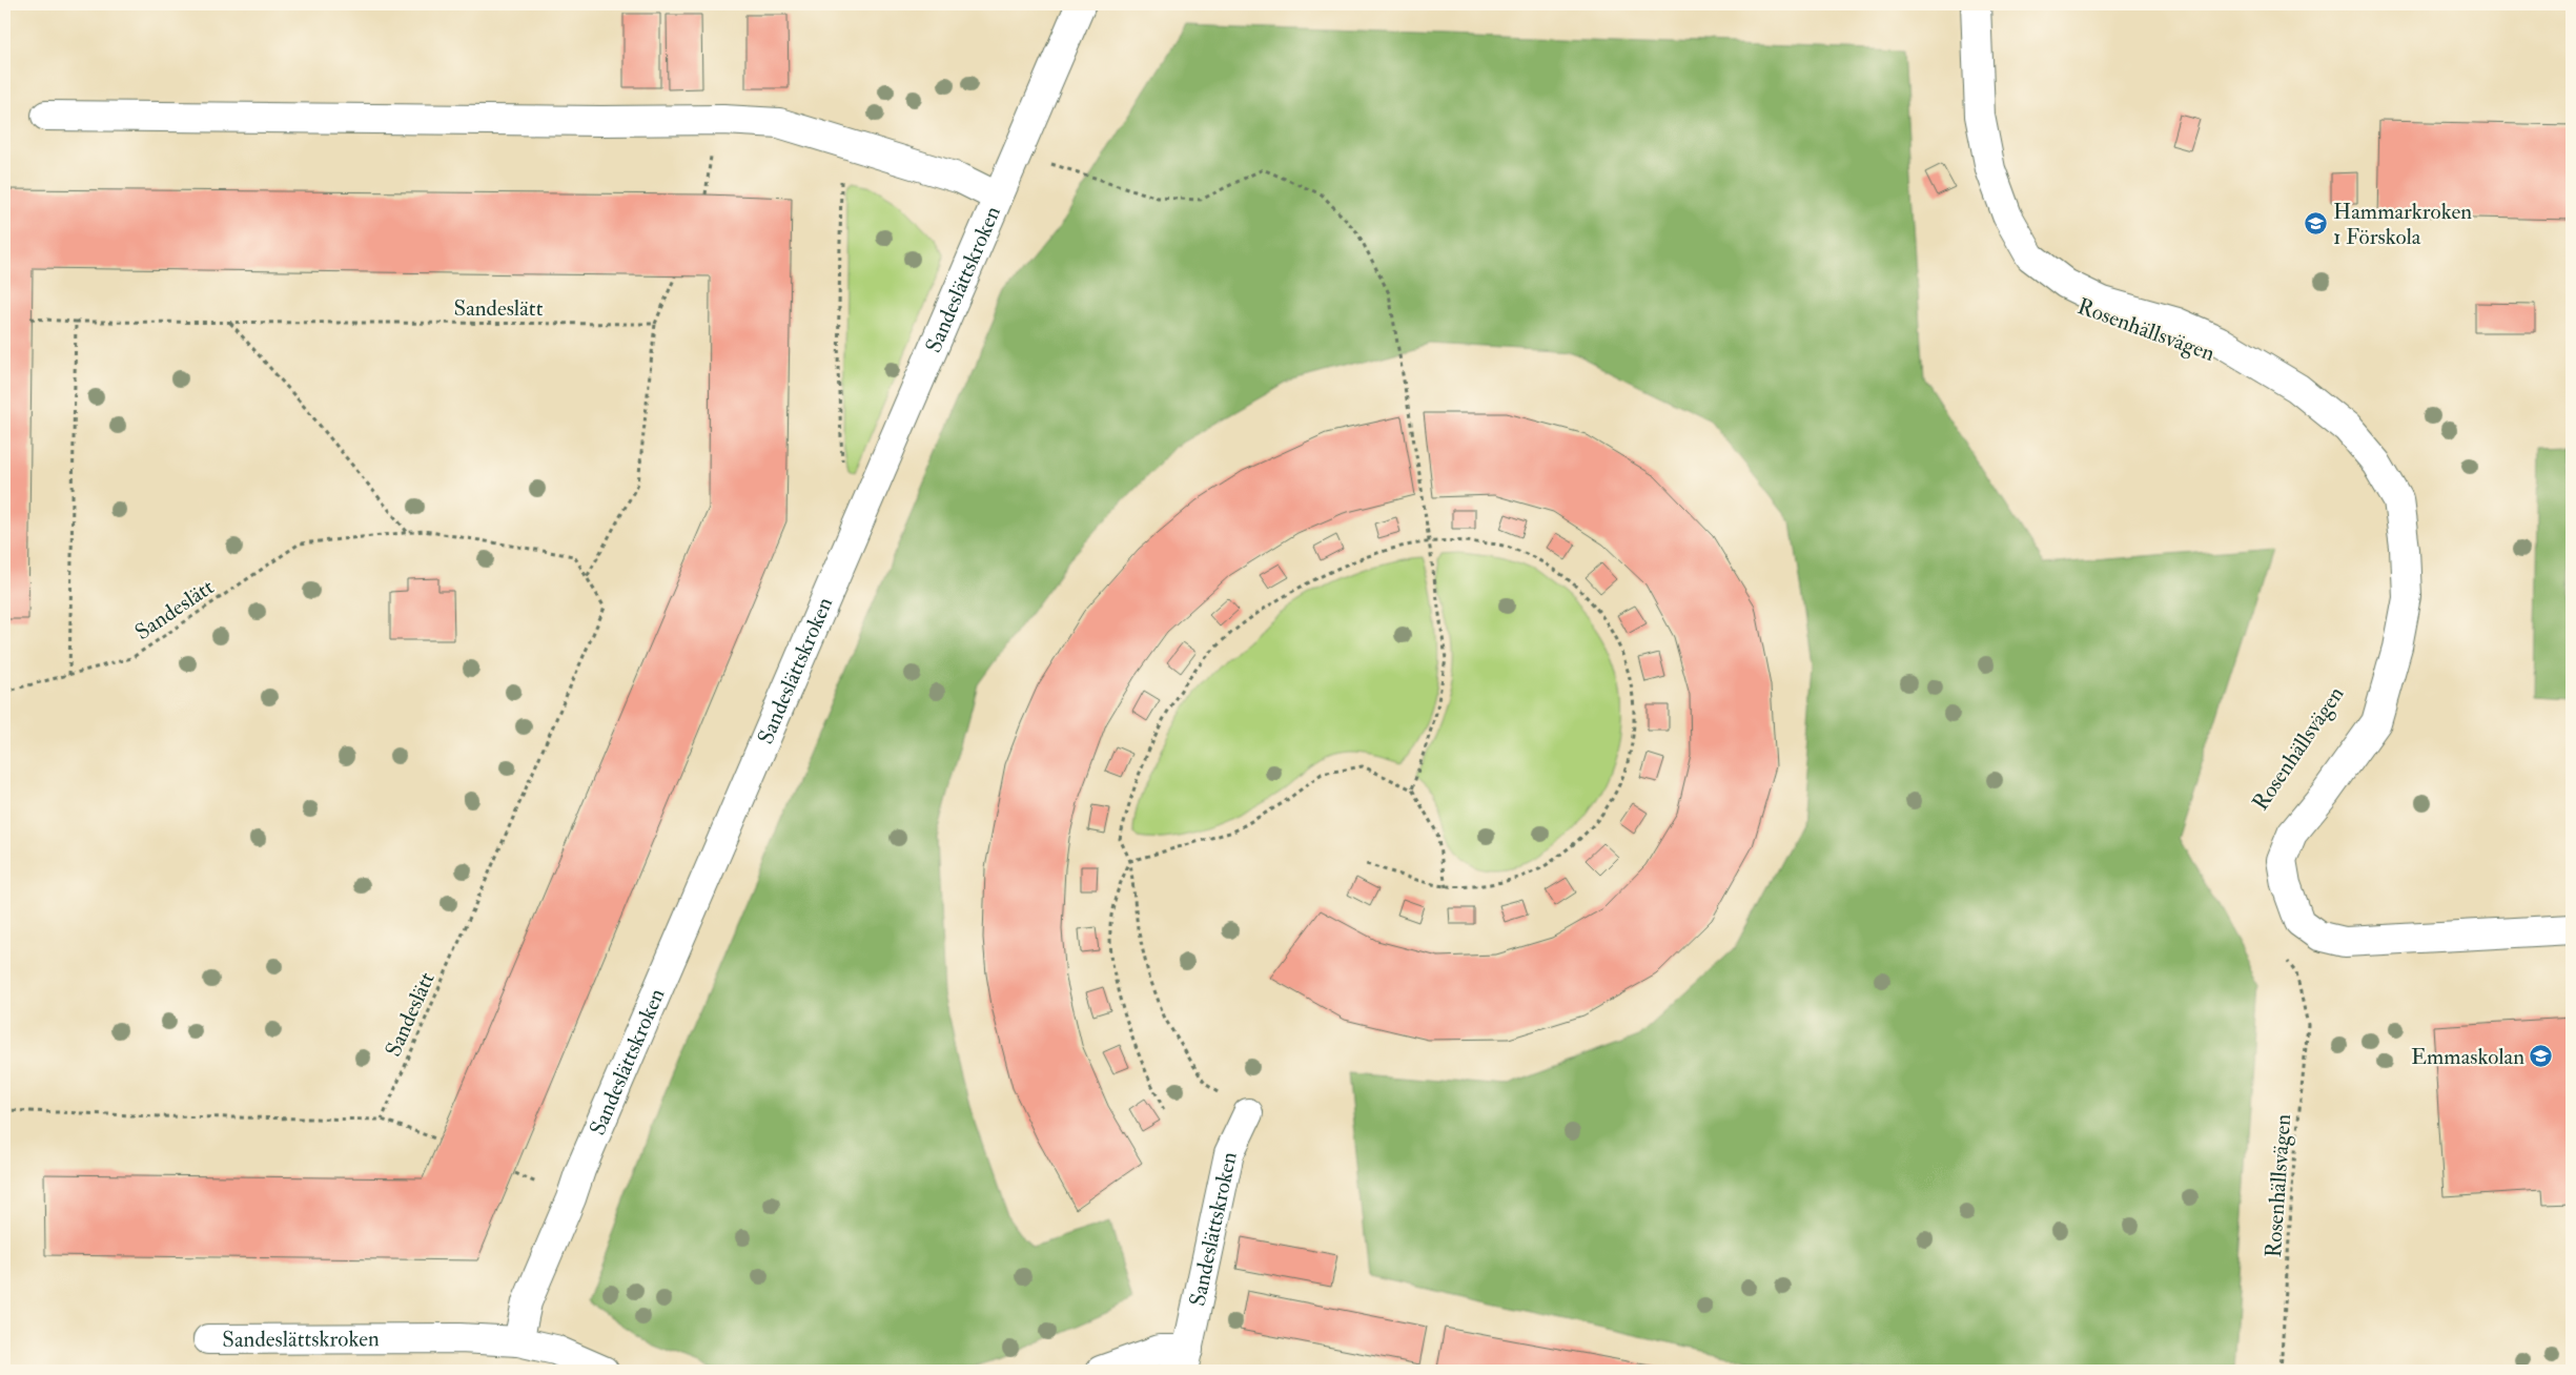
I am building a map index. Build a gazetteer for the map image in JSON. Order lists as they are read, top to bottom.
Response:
{
  "streets": {
    "street": ["Sandeslättskroken"],
    "path": ["Sandeslätt", "Rosenhällsvägen"]
  },
  "places": {
    "school or university": ["Hammarkroken 1 Förskola", "Emmaskolan"]
  }
}
